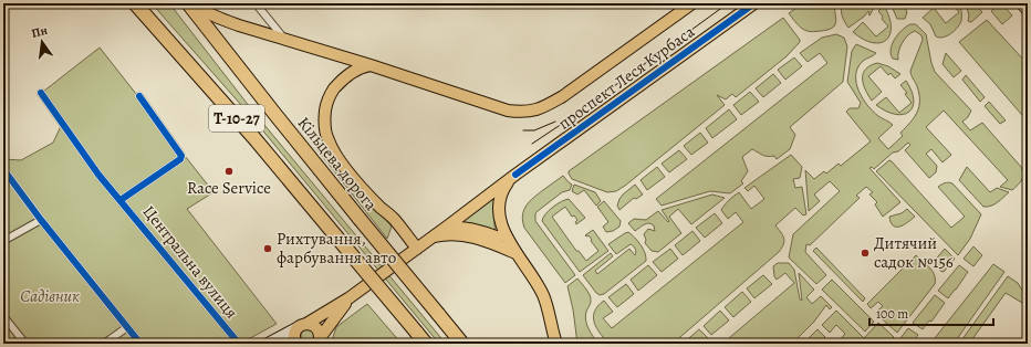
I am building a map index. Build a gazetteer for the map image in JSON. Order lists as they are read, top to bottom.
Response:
{
  "streets": {
    "highway": ["Т-10-27", "Кільцева дорога"],
    "main road": ["проспект Леся Курбаса"],
    "street": ["Центральна вулиця"]
  },
  "parks": ["Садівник"],
  "places": ["Race Service", "Рихтування, фарбування авто", "Дитячий садок №156"],
  "scale_bar": "100 m",
  "north": "top"
}
